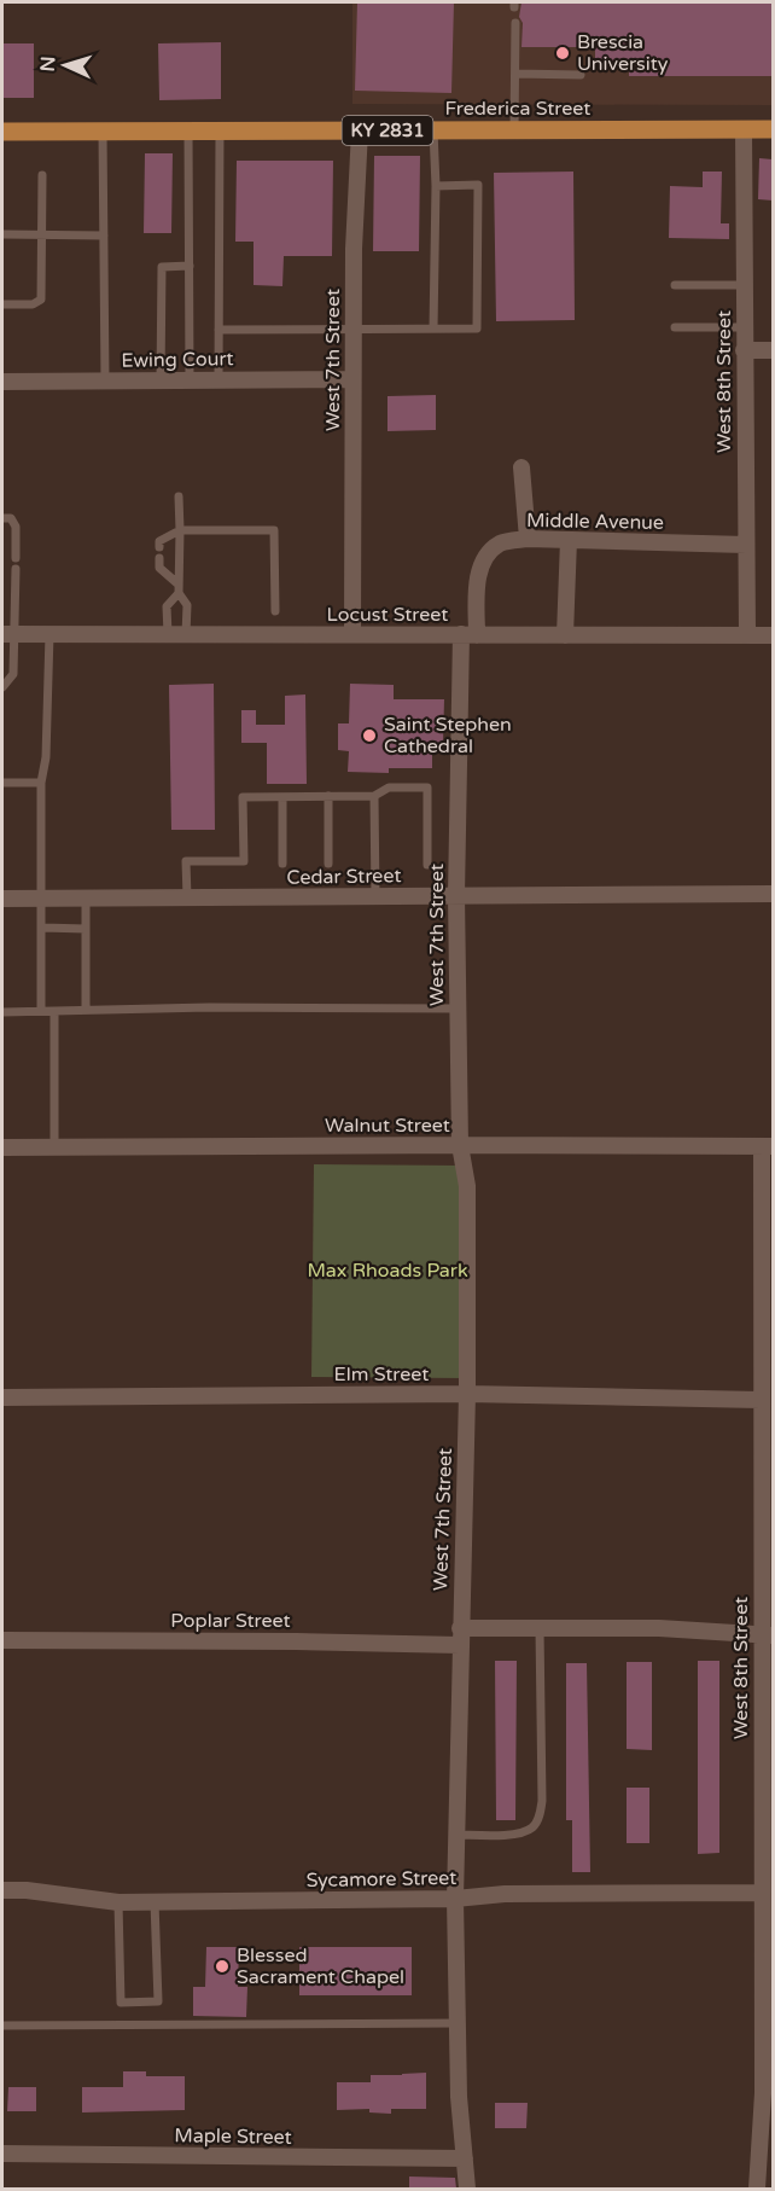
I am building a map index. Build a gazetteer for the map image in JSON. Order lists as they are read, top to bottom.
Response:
{
  "streets": {
    "main road": ["Frederica Street", "KY 2831"],
    "street": [
      "Ewing Court",
      "West 7th Street",
      "West 8th Street",
      "Middle Avenue",
      "Locust Street",
      "Cedar Street",
      "Walnut Street",
      "Elm Street",
      "Poplar Street",
      "Sycamore Street",
      "Maple Street"
    ]
  },
  "crossings": [
    ["Frederica Street", "West 7th Street"],
    ["Frederica Street", "West 8th Street"],
    ["Ewing Court", "West 7th Street"],
    ["West 7th Street", "Middle Avenue"],
    ["West 7th Street", "Locust Street"],
    ["West 7th Street", "Cedar Street"],
    ["West 7th Street", "Walnut Street"],
    ["West 7th Street", "Elm Street"],
    ["West 7th Street", "Poplar Street"],
    ["West 7th Street", "Sycamore Street"],
    ["West 7th Street", "Maple Street"],
    ["West 8th Street", "Middle Avenue"],
    ["West 8th Street", "Locust Street"],
    ["West 8th Street", "Walnut Street"],
    ["West 8th Street", "Elm Street"],
    ["West 8th Street", "Poplar Street"],
    ["West 8th Street", "Sycamore Street"],
    ["Middle Avenue", "Locust Street"]
  ],
  "parks": ["Max Rhoads Park"],
  "places": ["Brescia University", "Saint Stephen Cathedral", "Blessed Sacrament Chapel"],
  "north": "left"
}
